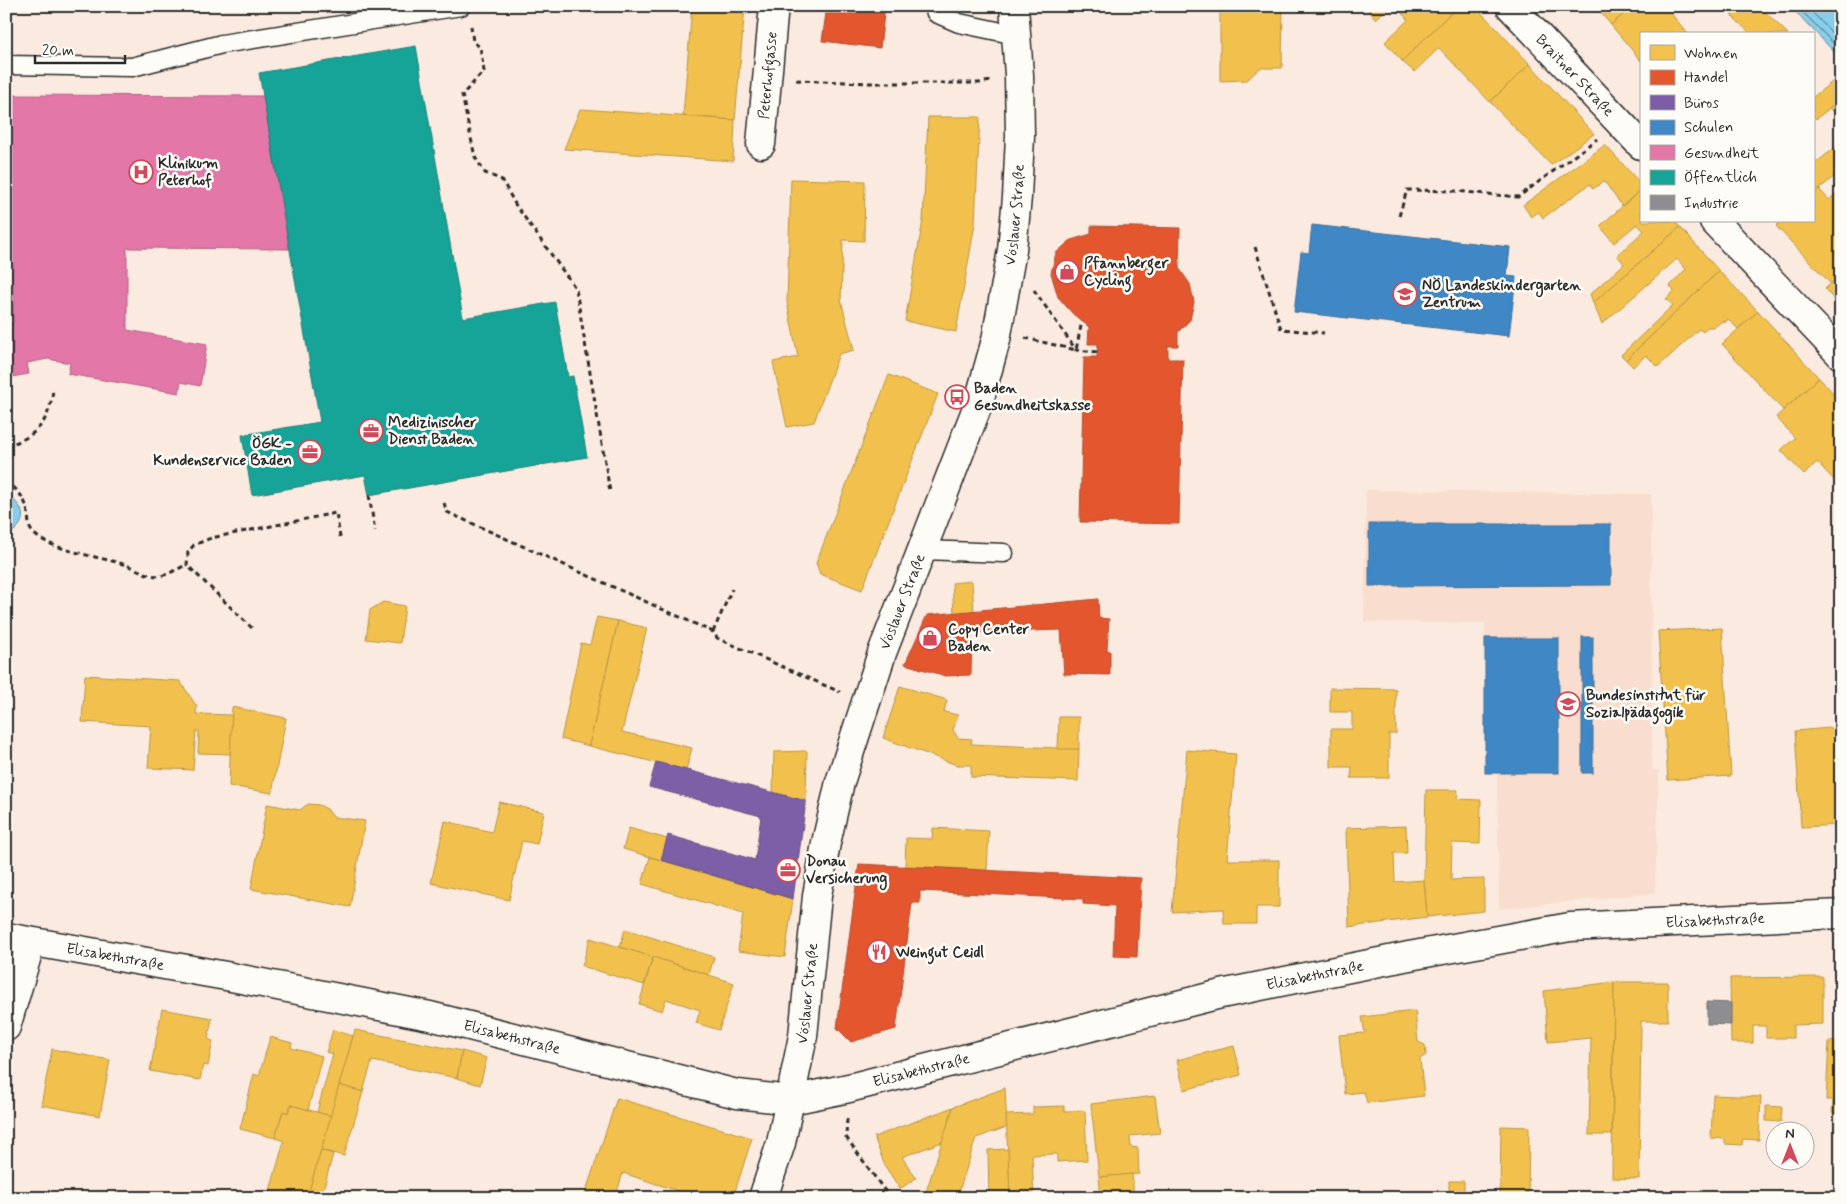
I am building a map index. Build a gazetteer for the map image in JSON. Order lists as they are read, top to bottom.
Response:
{
  "streets": {
    "street": [
      "Peterhofgasse",
      "Braitner Straße",
      "Vöslauer Straße",
      "Elisabethstraße"
    ]
  },
  "crossings": [
    ["Vöslauer Straße", "Elisabethstraße"]
  ],
  "places": {
    "hospital": ["Klinikum Peterhof"],
    "shop": ["Pfannberger Cycling", "Copy Center Baden"],
    "school or university": ["NÖ Landeskindergarten Zentrum", "Bundesinstitut für Sozialpädagogik"],
    "bus stop": ["Baden Gesundheitskasse"],
    "office": ["Medizinischer Dienst Baden", "ÖGK - Kundenservice Baden", "Donau Versicherung"],
    "restaurant": ["Weingut Ceidl"]
  },
  "legend": [
    "Wohnen",
    "Handel",
    "Büros",
    "Schulen",
    "Gesundheit",
    "Öffentlich",
    "Industrie"
  ],
  "scale_bar": "20 m",
  "north": "top"
}
